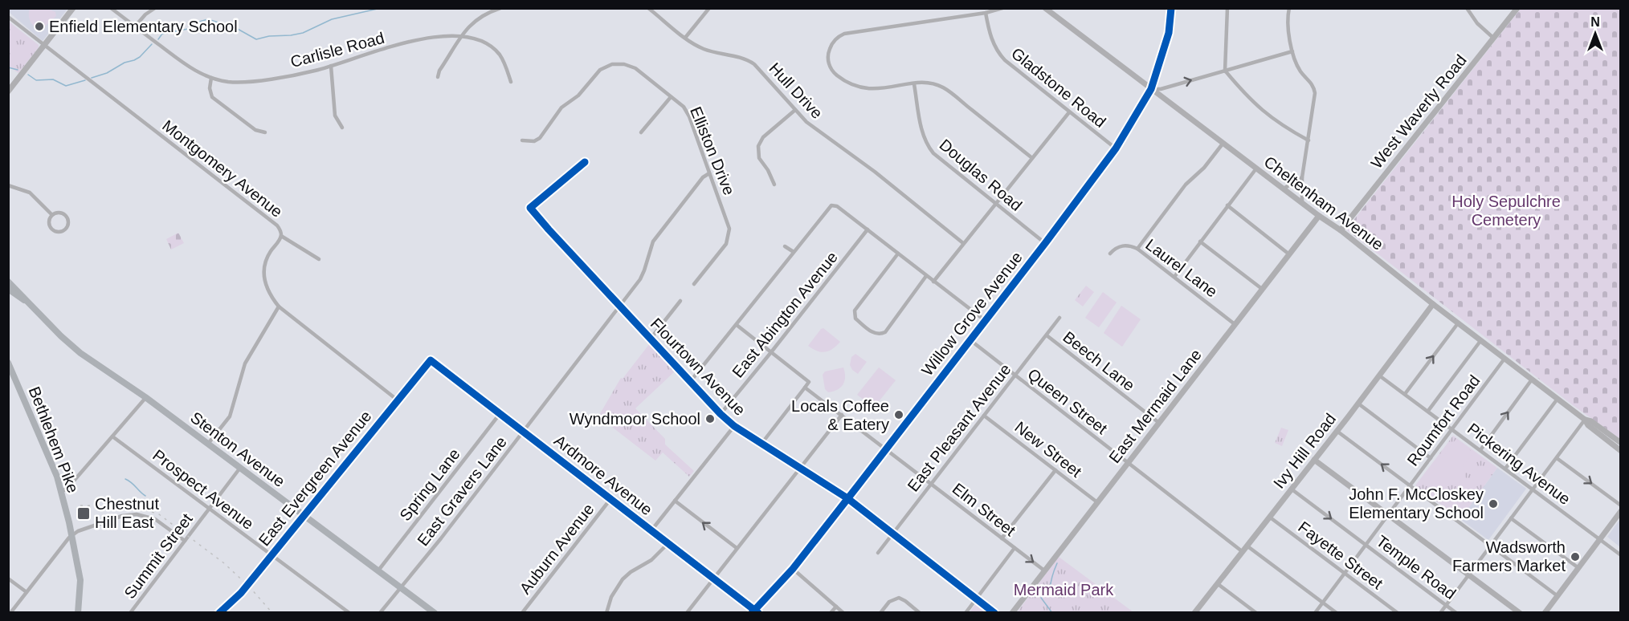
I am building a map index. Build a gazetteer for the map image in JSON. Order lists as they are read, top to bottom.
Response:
{
  "streets": {
    "main road": ["Bethlehem Pike", "Stenton Avenue"],
    "street": [
      "Carlisle Road",
      "Gladstone Road",
      "Hull Drive",
      "West Waverly Road",
      "Elliston Drive",
      "Montgomery Avenue",
      "Douglas Road",
      "Cheltenham Avenue",
      "Laurel Lane",
      "Willow Grove Avenue",
      "East Abington Avenue",
      "Beech Lane",
      "Flourtown Avenue",
      "Queen Street",
      "East Mermaid Lane",
      "Roumfort Road",
      "East Pleasant Avenue",
      "New Street",
      "Ivy Hill Road",
      "Pickering Avenue",
      "Ardmore Avenue",
      "East Evergreen Avenue",
      "Spring Lane",
      "Prospect Avenue",
      "East Gravers Lane",
      "Elm Street",
      "Auburn Avenue",
      "Fayette Street",
      "Summit Street",
      "Temple Road"
    ]
  },
  "crossings": [
    ["Gladstone Road", "Willow Grove Avenue"],
    ["West Waverly Road", "Cheltenham Avenue"],
    ["Elliston Drive", "East Gravers Lane"],
    ["Montgomery Avenue", "East Evergreen Avenue"],
    ["Douglas Road", "Willow Grove Avenue"],
    ["Cheltenham Avenue", "Willow Grove Avenue"],
    ["Cheltenham Avenue", "East Mermaid Lane"],
    ["Cheltenham Avenue", "Roumfort Road"],
    ["Cheltenham Avenue", "Ivy Hill Road"],
    ["Laurel Lane", "East Mermaid Lane"],
    ["Willow Grove Avenue", "Flourtown Avenue"],
    ["Willow Grove Avenue", "Queen Street"],
    ["Willow Grove Avenue", "Ardmore Avenue"],
    ["Willow Grove Avenue", "Elm Street"],
    ["East Abington Avenue", "Flourtown Avenue"],
    ["Beech Lane", "East Mermaid Lane"],
    ["Beech Lane", "East Pleasant Avenue"],
    ["Flourtown Avenue", "East Pleasant Avenue"],
    ["Flourtown Avenue", "East Gravers Lane"],
    ["Queen Street", "East Mermaid Lane"],
    ["Queen Street", "East Pleasant Avenue"],
    ["Queen Street", "Ivy Hill Road"],
    ["East Mermaid Lane", "New Street"],
    ["East Mermaid Lane", "Elm Street"],
    ["Roumfort Road", "Pickering Avenue"],
    ["Roumfort Road", "Fayette Street"],
    ["Roumfort Road", "Temple Road"],
    ["East Pleasant Avenue", "New Street"],
    ["East Pleasant Avenue", "Elm Street"],
    ["Stenton Avenue", "East Evergreen Avenue"],
    ["Stenton Avenue", "Spring Lane"],
    ["Stenton Avenue", "East Gravers Lane"],
    ["Stenton Avenue", "Summit Street"],
    ["Ivy Hill Road", "Pickering Avenue"],
    ["Ivy Hill Road", "Fayette Street"],
    ["Ivy Hill Road", "Temple Road"],
    ["Ardmore Avenue", "East Evergreen Avenue"],
    ["Ardmore Avenue", "Spring Lane"],
    ["Ardmore Avenue", "East Gravers Lane"],
    ["Ardmore Avenue", "Auburn Avenue"],
    ["East Evergreen Avenue", "Prospect Avenue"],
    ["Prospect Avenue", "Summit Street"]
  ],
  "one_way": ["Temple Road"],
  "parks": ["Holy Sepulchre Cemetery", "Mermaid Park"],
  "places": {
    "other": [
      "Enfield Elementary School",
      "Locals Coffee & Eatery",
      "Wyndmoor School",
      "John F. McCloskey Elementary School",
      "Wadsworth Farmers Market"
    ],
    "transit": ["Chestnut Hill East"]
  },
  "north": "top"
}
